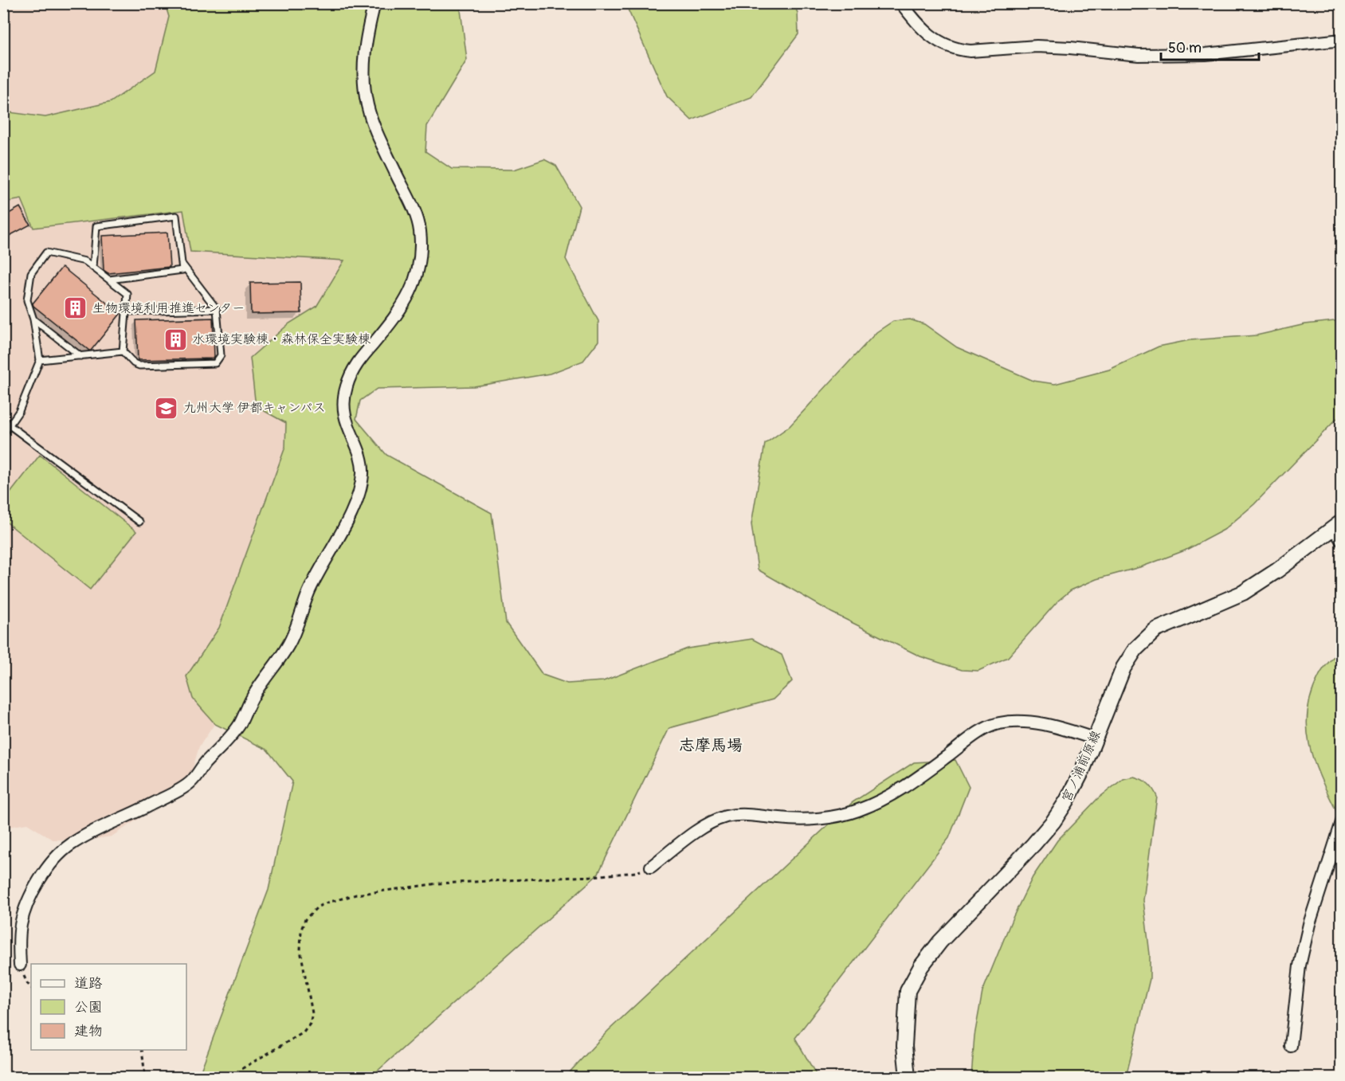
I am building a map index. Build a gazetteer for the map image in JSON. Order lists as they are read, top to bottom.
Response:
{
  "streets": {
    "main road": ["宮ノ浦前原線"]
  },
  "districts": ["志摩馬場"],
  "places": {
    "building": ["生物環境利用推進センター", "水環境実験棟・森林保全実験棟"],
    "school or university": ["九州大学 伊都キャンパス"]
  },
  "legend": ["道路", "公園", "建物"],
  "scale_bar": "50 m"
}
